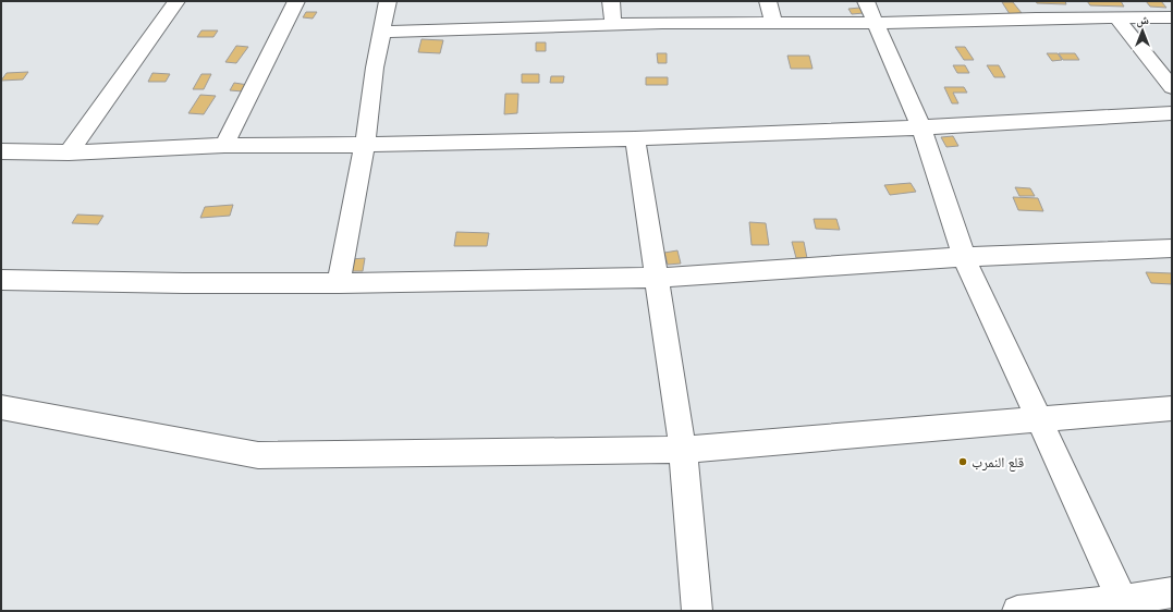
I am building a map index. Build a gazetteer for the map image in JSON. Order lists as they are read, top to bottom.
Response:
{
  "places": ["قلع النمرب"],
  "north": "top"
}
